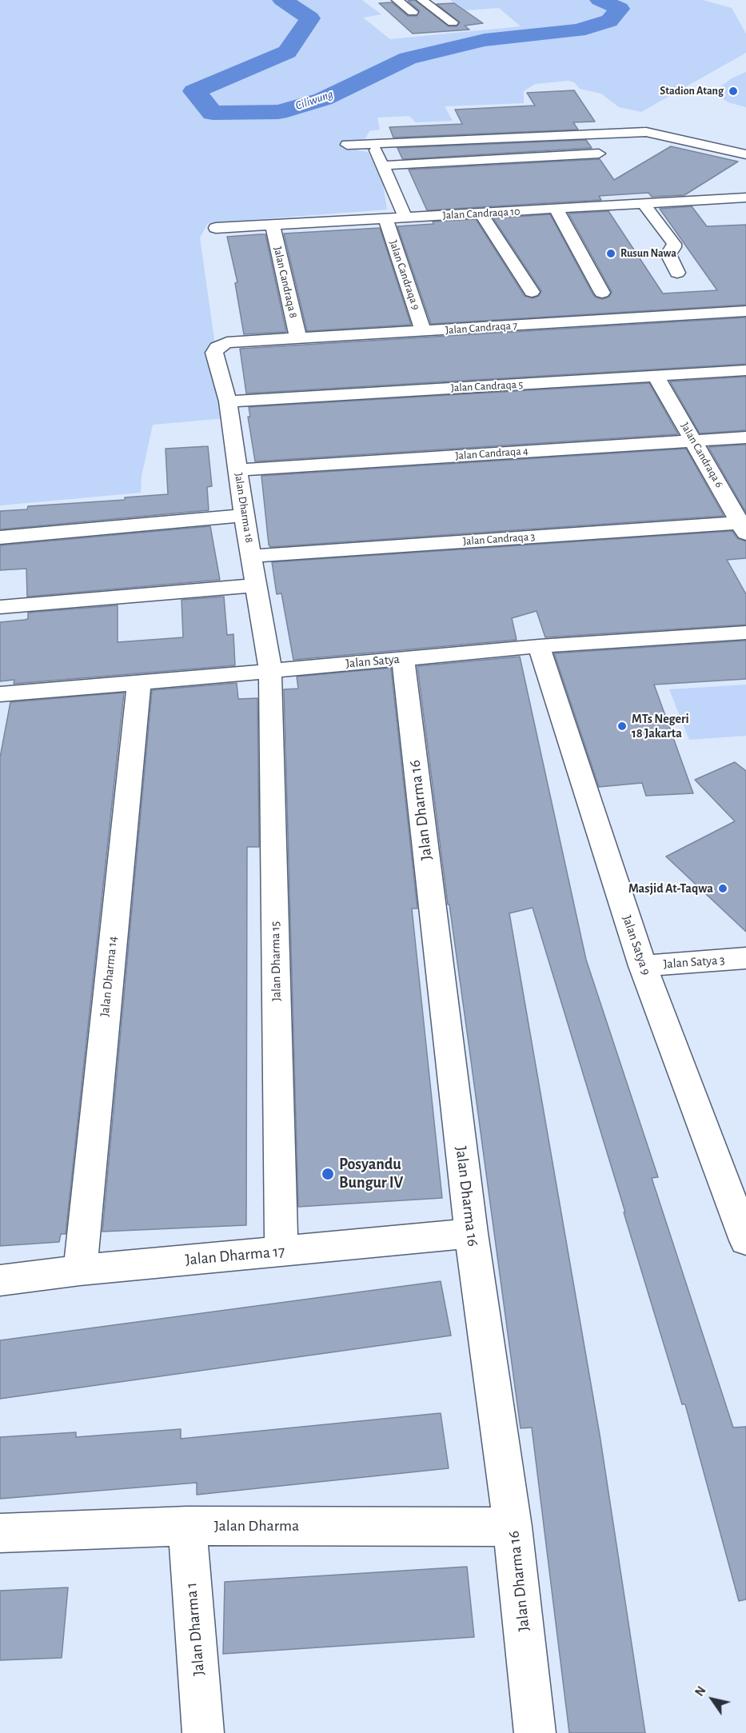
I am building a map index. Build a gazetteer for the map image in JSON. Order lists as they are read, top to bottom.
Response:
{
  "streets": {
    "street": [
      "Jalan Candraqa 10",
      "Jalan Candraqa 9",
      "Jalan Candraqa 8",
      "Jalan Candraqa 7",
      "Jalan Candraqa 5",
      "Jalan Candraqa 4",
      "Jalan Candraqa 6",
      "Jalan Dharma 18",
      "Jalan Candraqa 3",
      "Jalan Satya",
      "Jalan Dharma 16",
      "Jalan Satya 9",
      "Jalan Dharma 15",
      "Jalan Satya 3",
      "Jalan Dharma 14",
      "Jalan Dharma 17",
      "Jalan Dharma",
      "Jalan Dharma 1"
    ]
  },
  "crossings": [
    ["Jalan Candraqa 10", "Jalan Candraqa 9"],
    ["Jalan Candraqa 10", "Jalan Candraqa 8"],
    ["Jalan Candraqa 9", "Jalan Candraqa 7"],
    ["Jalan Candraqa 8", "Jalan Candraqa 7"],
    ["Jalan Candraqa 7", "Jalan Dharma 18"],
    ["Jalan Candraqa 5", "Jalan Candraqa 6"],
    ["Jalan Candraqa 5", "Jalan Dharma 18"],
    ["Jalan Candraqa 4", "Jalan Candraqa 6"],
    ["Jalan Candraqa 4", "Jalan Dharma 18"],
    ["Jalan Candraqa 6", "Jalan Candraqa 3"],
    ["Jalan Dharma 18", "Jalan Candraqa 3"],
    ["Jalan Dharma 18", "Jalan Satya"],
    ["Jalan Dharma 18", "Jalan Dharma 15"],
    ["Jalan Satya", "Jalan Dharma 16"],
    ["Jalan Satya", "Jalan Satya 9"],
    ["Jalan Satya", "Jalan Dharma 15"],
    ["Jalan Satya", "Jalan Dharma 14"],
    ["Jalan Dharma 16", "Jalan Dharma 17"],
    ["Jalan Dharma 16", "Jalan Dharma"],
    ["Jalan Satya 9", "Jalan Satya 3"],
    ["Jalan Dharma 15", "Jalan Dharma 17"],
    ["Jalan Dharma 14", "Jalan Dharma 17"],
    ["Jalan Dharma", "Jalan Dharma 1"]
  ],
  "water": ["Ciliwung"],
  "places": [
    "Stadion Atang",
    "Rusun Nawa",
    "MTs Negeri 18 Jakarta",
    "Masjid At-Taqwa",
    "Posyandu Bungur IV"
  ],
  "north": "top left"
}
